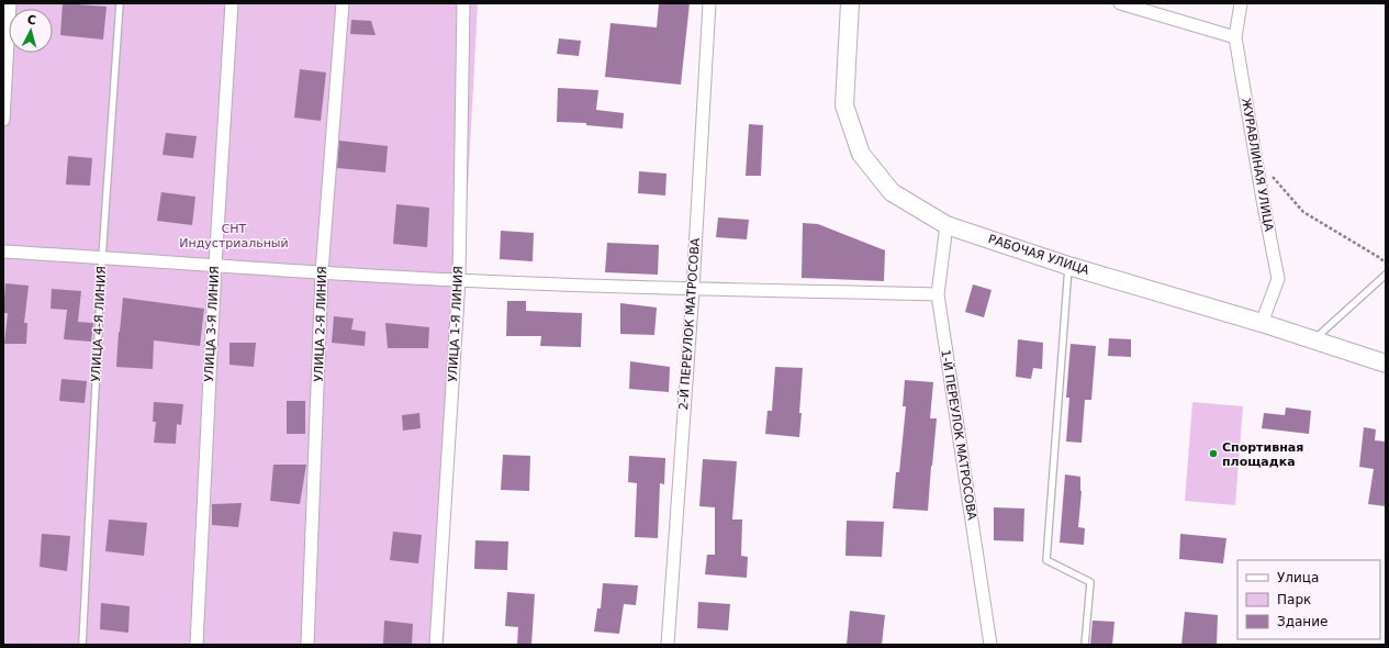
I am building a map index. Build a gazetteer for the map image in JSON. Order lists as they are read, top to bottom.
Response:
{
  "streets": {
    "main road": ["РАБОЧАЯ УЛИЦА"],
    "street": [
      "ЖУРАВЛИНАЯ УЛИЦА",
      "УЛИЦА 3-Я ЛИНИЯ",
      "УЛИЦА 2-Я ЛИНИЯ",
      "УЛИЦА 1-Я ЛИНИЯ",
      "2-Й ПЕРЕУЛОК МАТРОСОВА",
      "1-Й ПЕРЕУЛОК МАТРОСОВА"
    ],
    "lane": ["УЛИЦА 4-Я ЛИНИЯ"]
  },
  "crossings": [
    ["ЖУРАВЛИНАЯ УЛИЦА", "РАБОЧАЯ УЛИЦА"],
    ["РАБОЧАЯ УЛИЦА", "1-Й ПЕРЕУЛОК МАТРОСОВА"]
  ],
  "parks": ["СНТ Индустриальный"],
  "places": ["Спортивная площадка"],
  "legend": ["Улица", "Парк", "Здание"],
  "north": "top"
}
